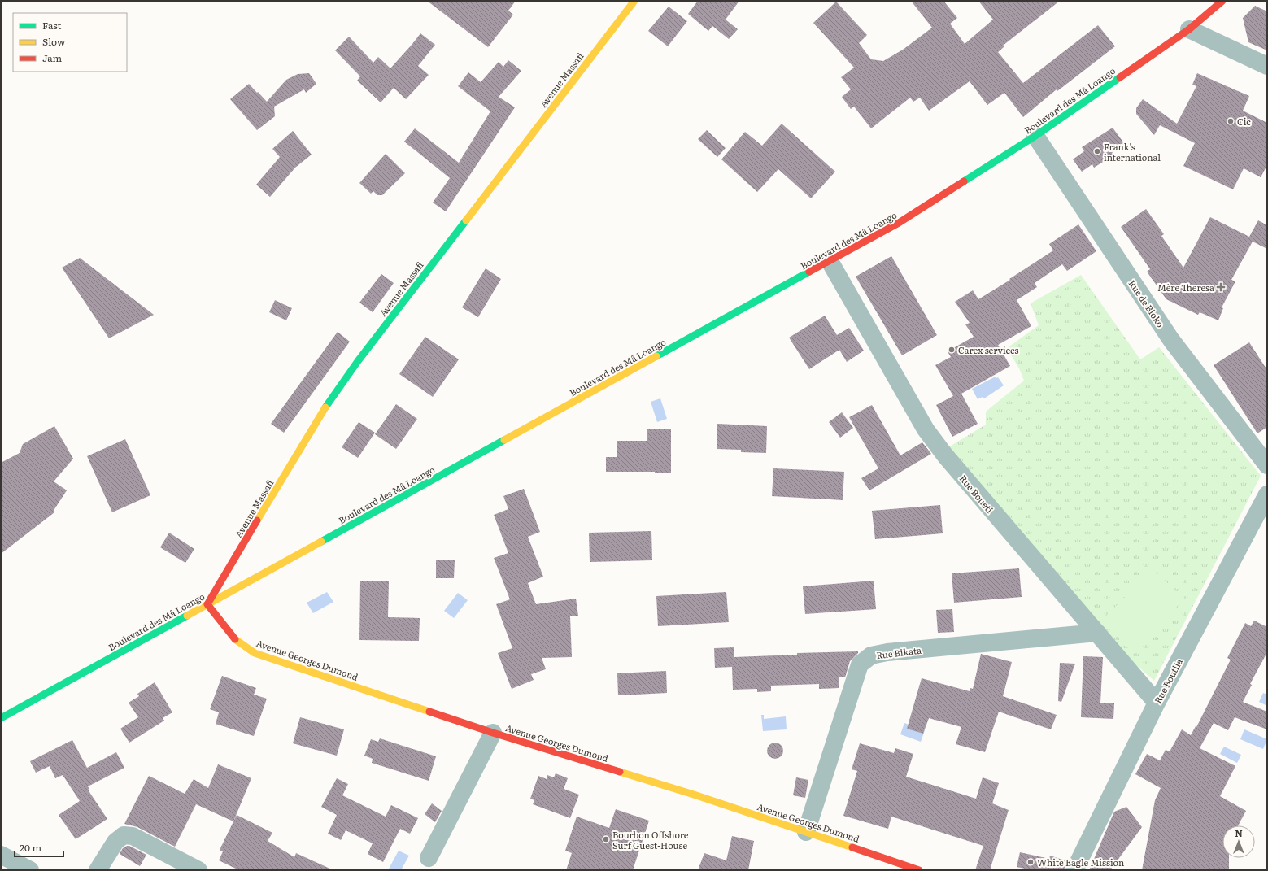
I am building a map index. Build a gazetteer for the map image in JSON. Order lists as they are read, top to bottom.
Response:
{
  "streets": {
    "street": [
      "Avenue Massafi",
      "Boulevard des Mâ Loango",
      "Rue de Bioko",
      "Rue Boueti",
      "Rue Bikata",
      "Avenue Georges Dumond",
      "Rue Boutila"
    ]
  },
  "crossings": [
    ["Avenue Massafi", "Boulevard des Mâ Loango"],
    ["Avenue Massafi", "Avenue Georges Dumond"],
    ["Boulevard des Mâ Loango", "Rue de Bioko"],
    ["Boulevard des Mâ Loango", "Rue Boueti"],
    ["Boulevard des Mâ Loango", "Avenue Georges Dumond"],
    ["Rue Boueti", "Rue Bikata"],
    ["Rue Boueti", "Rue Boutila"],
    ["Rue Bikata", "Avenue Georges Dumond"]
  ],
  "places": {
    "other": [
      "Cic",
      "Frank's international",
      "Carex services",
      "Bourbon Offshore Surf Guest-House",
      "White Eagle Mission"
    ],
    "health": ["Mère Theresa"]
  },
  "legend": ["Fast", "Slow", "Jam"],
  "scale_bar": "20 m",
  "north": "top"
}
